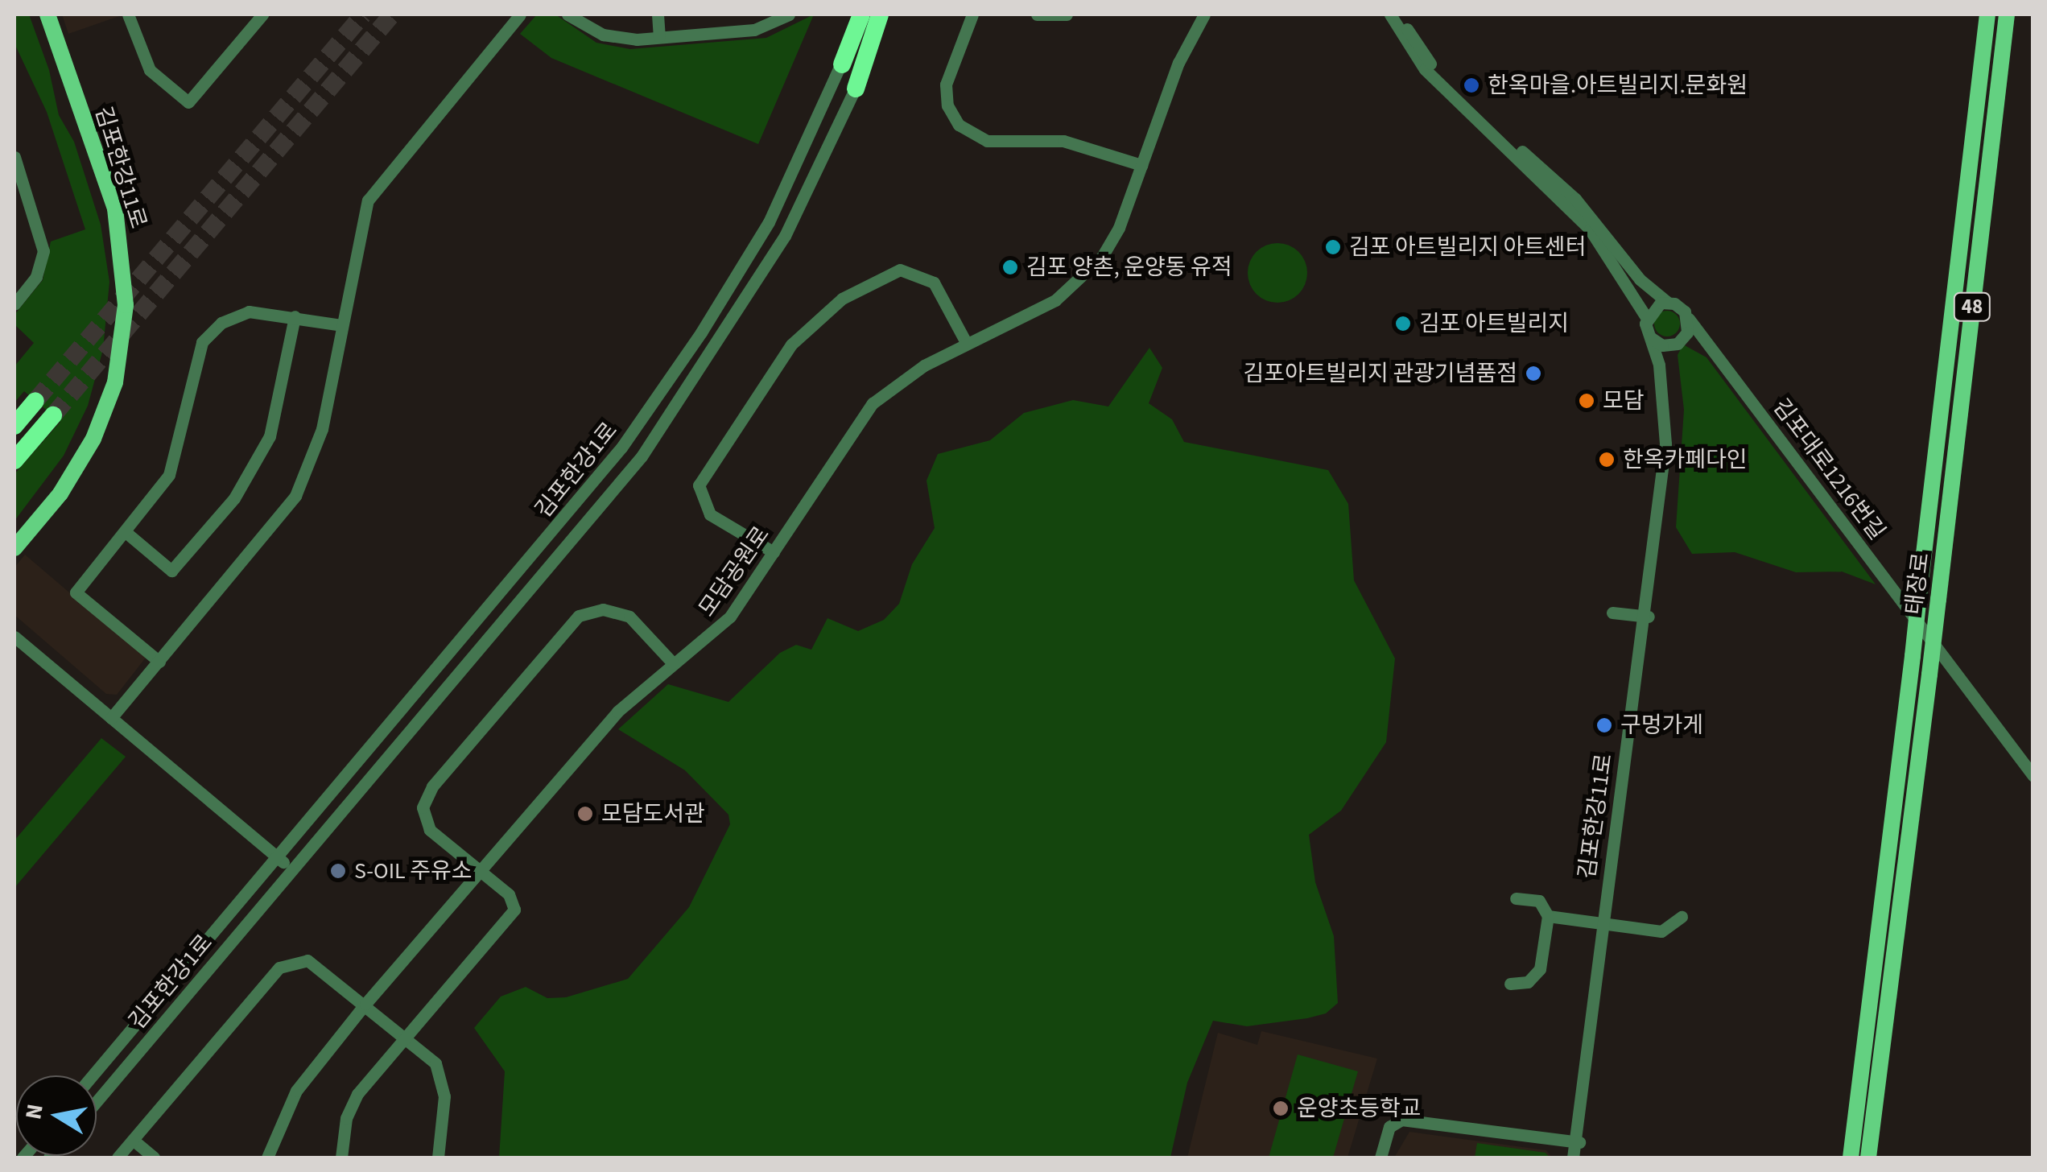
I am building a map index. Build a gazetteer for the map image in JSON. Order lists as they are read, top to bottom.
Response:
{
  "streets": {
    "main road": ["김포한강11로", "48", "태장로"],
    "street": ["김포대로1216번길", "김포한강1로", "모담공원로"]
  },
  "crossings": [
    ["김포한강11로", "김포대로1216번길"]
  ],
  "places": [
    "한옥마을.아트빌리지.문화원",
    "김포 아트빌리지 아트센터",
    "김포 양촌, 운양동 유적",
    "김포 아트빌리지",
    "김포아트빌리지 관광기념품점",
    "모담",
    "한옥카페다인",
    "구멍가게",
    "모담도서관",
    "S-OIL 주유소",
    "운양초등학교"
  ],
  "north": "left"
}
